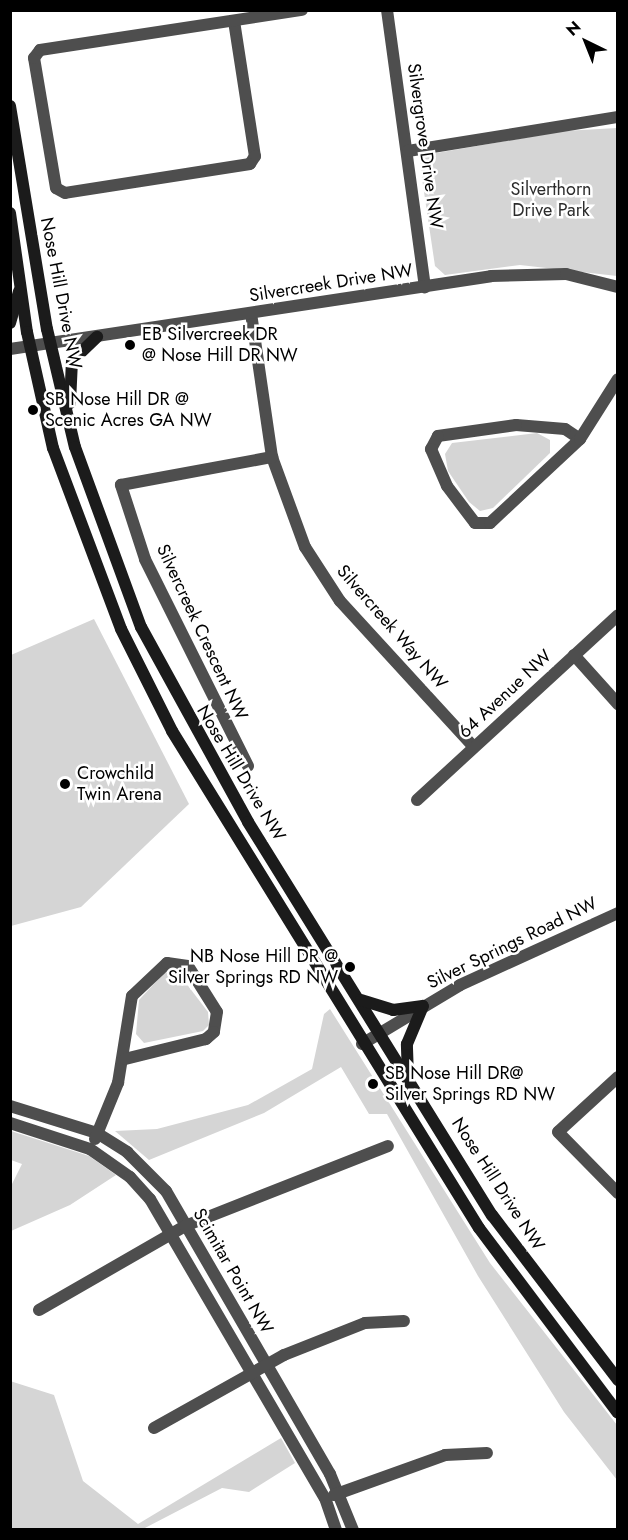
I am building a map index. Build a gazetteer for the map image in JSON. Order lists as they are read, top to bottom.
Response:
{
  "streets": {
    "main road": ["Nose Hill Drive NW"],
    "street": [
      "Silvergrove Drive NW",
      "Silvercreek Drive NW",
      "Silvercreek Way NW",
      "Silvercreek Crescent NW",
      "64 Avenue NW",
      "Silver Springs Road NW",
      "Scimitar Point NW"
    ]
  },
  "crossings": [
    ["Silvergrove Drive NW", "Silvercreek Drive NW"],
    ["Silvercreek Drive NW", "Nose Hill Drive NW"],
    ["Silvercreek Drive NW", "Silvercreek Way NW"],
    ["Nose Hill Drive NW", "Silver Springs Road NW"],
    ["Silvercreek Way NW", "Silvercreek Crescent NW"],
    ["Silvercreek Way NW", "64 Avenue NW"]
  ],
  "parks": ["Silverthorn Drive Park"],
  "places": [
    "EB Silvercreek DR @ Nose Hill DR NW",
    "SB Nose Hill DR @ Scenic Acres GA NW",
    "Crowchild Twin Arena",
    "NB Nose Hill DR @ Silver Springs RD NW",
    "SB Nose Hill DR@ Silver Springs RD NW"
  ],
  "north": "top left"
}
